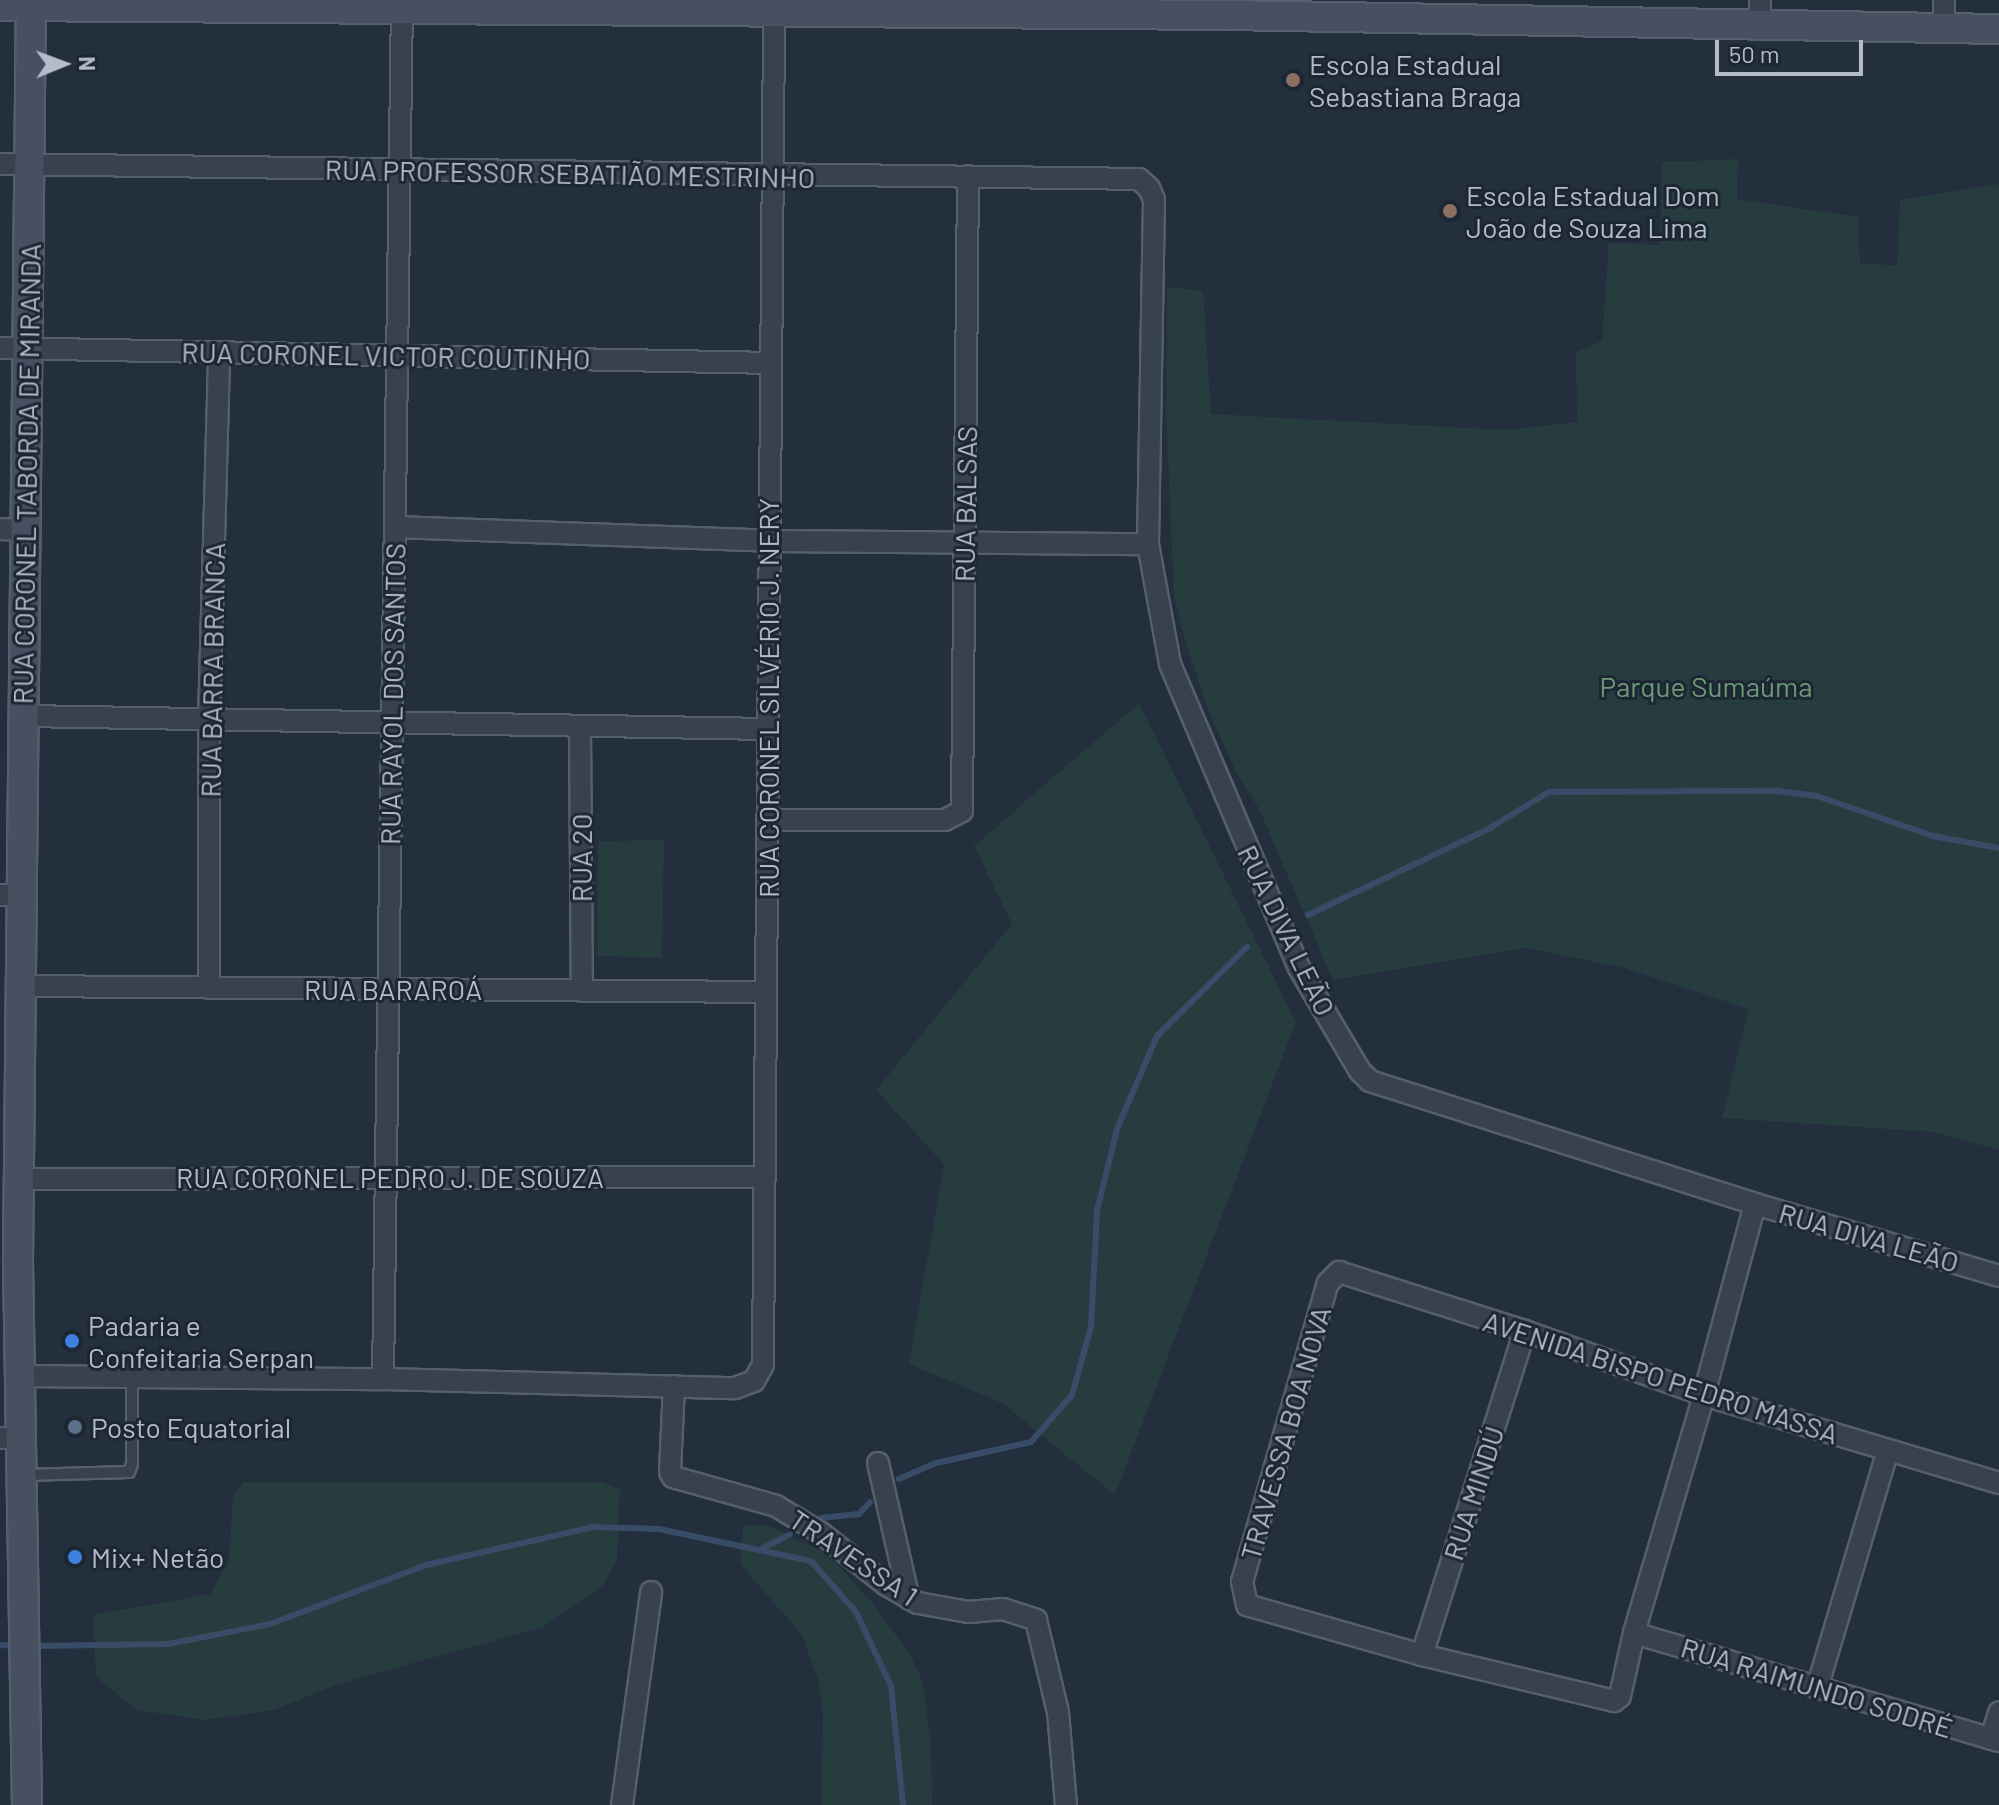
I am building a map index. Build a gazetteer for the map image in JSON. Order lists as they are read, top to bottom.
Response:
{
  "streets": {
    "street": [
      "RUA PROFESSOR SEBATIÃO MESTRINHO",
      "RUA CORONEL VICTOR COUTINHO",
      "RUA CORONEL TABORDA DE MIRANDA",
      "RUA BALSAS",
      "RUA BARRA BRANCA",
      "RUA RAYOL DOS SANTOS",
      "RUA CORONEL SILVÉRIO J. NERY",
      "RUA 20",
      "RUA DIVA LEÃO",
      "RUA BARAROÁ",
      "RUA CORONEL PEDRO J. DE SOUZA",
      "AVENIDA BISPO PEDRO MASSA",
      "TRAVESSA BOA NOVA",
      "RUA MINDÚ",
      "TRAVESSA 1",
      "RUA RAIMUNDO SODRÉ"
    ]
  },
  "crossings": [
    ["RUA PROFESSOR SEBATIÃO MESTRINHO", "RUA CORONEL TABORDA DE MIRANDA"],
    ["RUA PROFESSOR SEBATIÃO MESTRINHO", "RUA BALSAS"],
    ["RUA PROFESSOR SEBATIÃO MESTRINHO", "RUA RAYOL DOS SANTOS"],
    ["RUA PROFESSOR SEBATIÃO MESTRINHO", "RUA CORONEL SILVÉRIO J. NERY"],
    ["RUA PROFESSOR SEBATIÃO MESTRINHO", "RUA DIVA LEÃO"],
    ["RUA CORONEL VICTOR COUTINHO", "RUA CORONEL TABORDA DE MIRANDA"],
    ["RUA CORONEL VICTOR COUTINHO", "RUA BARRA BRANCA"],
    ["RUA CORONEL VICTOR COUTINHO", "RUA RAYOL DOS SANTOS"],
    ["RUA CORONEL VICTOR COUTINHO", "RUA CORONEL SILVÉRIO J. NERY"],
    ["RUA CORONEL TABORDA DE MIRANDA", "RUA BARAROÁ"],
    ["RUA CORONEL TABORDA DE MIRANDA", "RUA CORONEL PEDRO J. DE SOUZA"],
    ["RUA BALSAS", "RUA CORONEL SILVÉRIO J. NERY"],
    ["RUA BARRA BRANCA", "RUA BARAROÁ"],
    ["RUA RAYOL DOS SANTOS", "RUA BARAROÁ"],
    ["RUA RAYOL DOS SANTOS", "RUA CORONEL PEDRO J. DE SOUZA"],
    ["RUA CORONEL SILVÉRIO J. NERY", "RUA BARAROÁ"],
    ["RUA CORONEL SILVÉRIO J. NERY", "RUA CORONEL PEDRO J. DE SOUZA"],
    ["RUA CORONEL SILVÉRIO J. NERY", "TRAVESSA 1"],
    ["RUA 20", "RUA BARAROÁ"],
    ["AVENIDA BISPO PEDRO MASSA", "TRAVESSA BOA NOVA"],
    ["AVENIDA BISPO PEDRO MASSA", "RUA MINDÚ"],
    ["TRAVESSA BOA NOVA", "RUA MINDÚ"]
  ],
  "parks": ["Parque Sumaúma"],
  "places": [
    "Escola Estadual Sebastiana Braga",
    "Escola Estadual Dom João de Souza Lima",
    "Padaria e Confeitaria Serpan",
    "Posto Equatorial",
    "Mix+ Netão"
  ],
  "scale_bar": "50 m",
  "north": "right"
}
